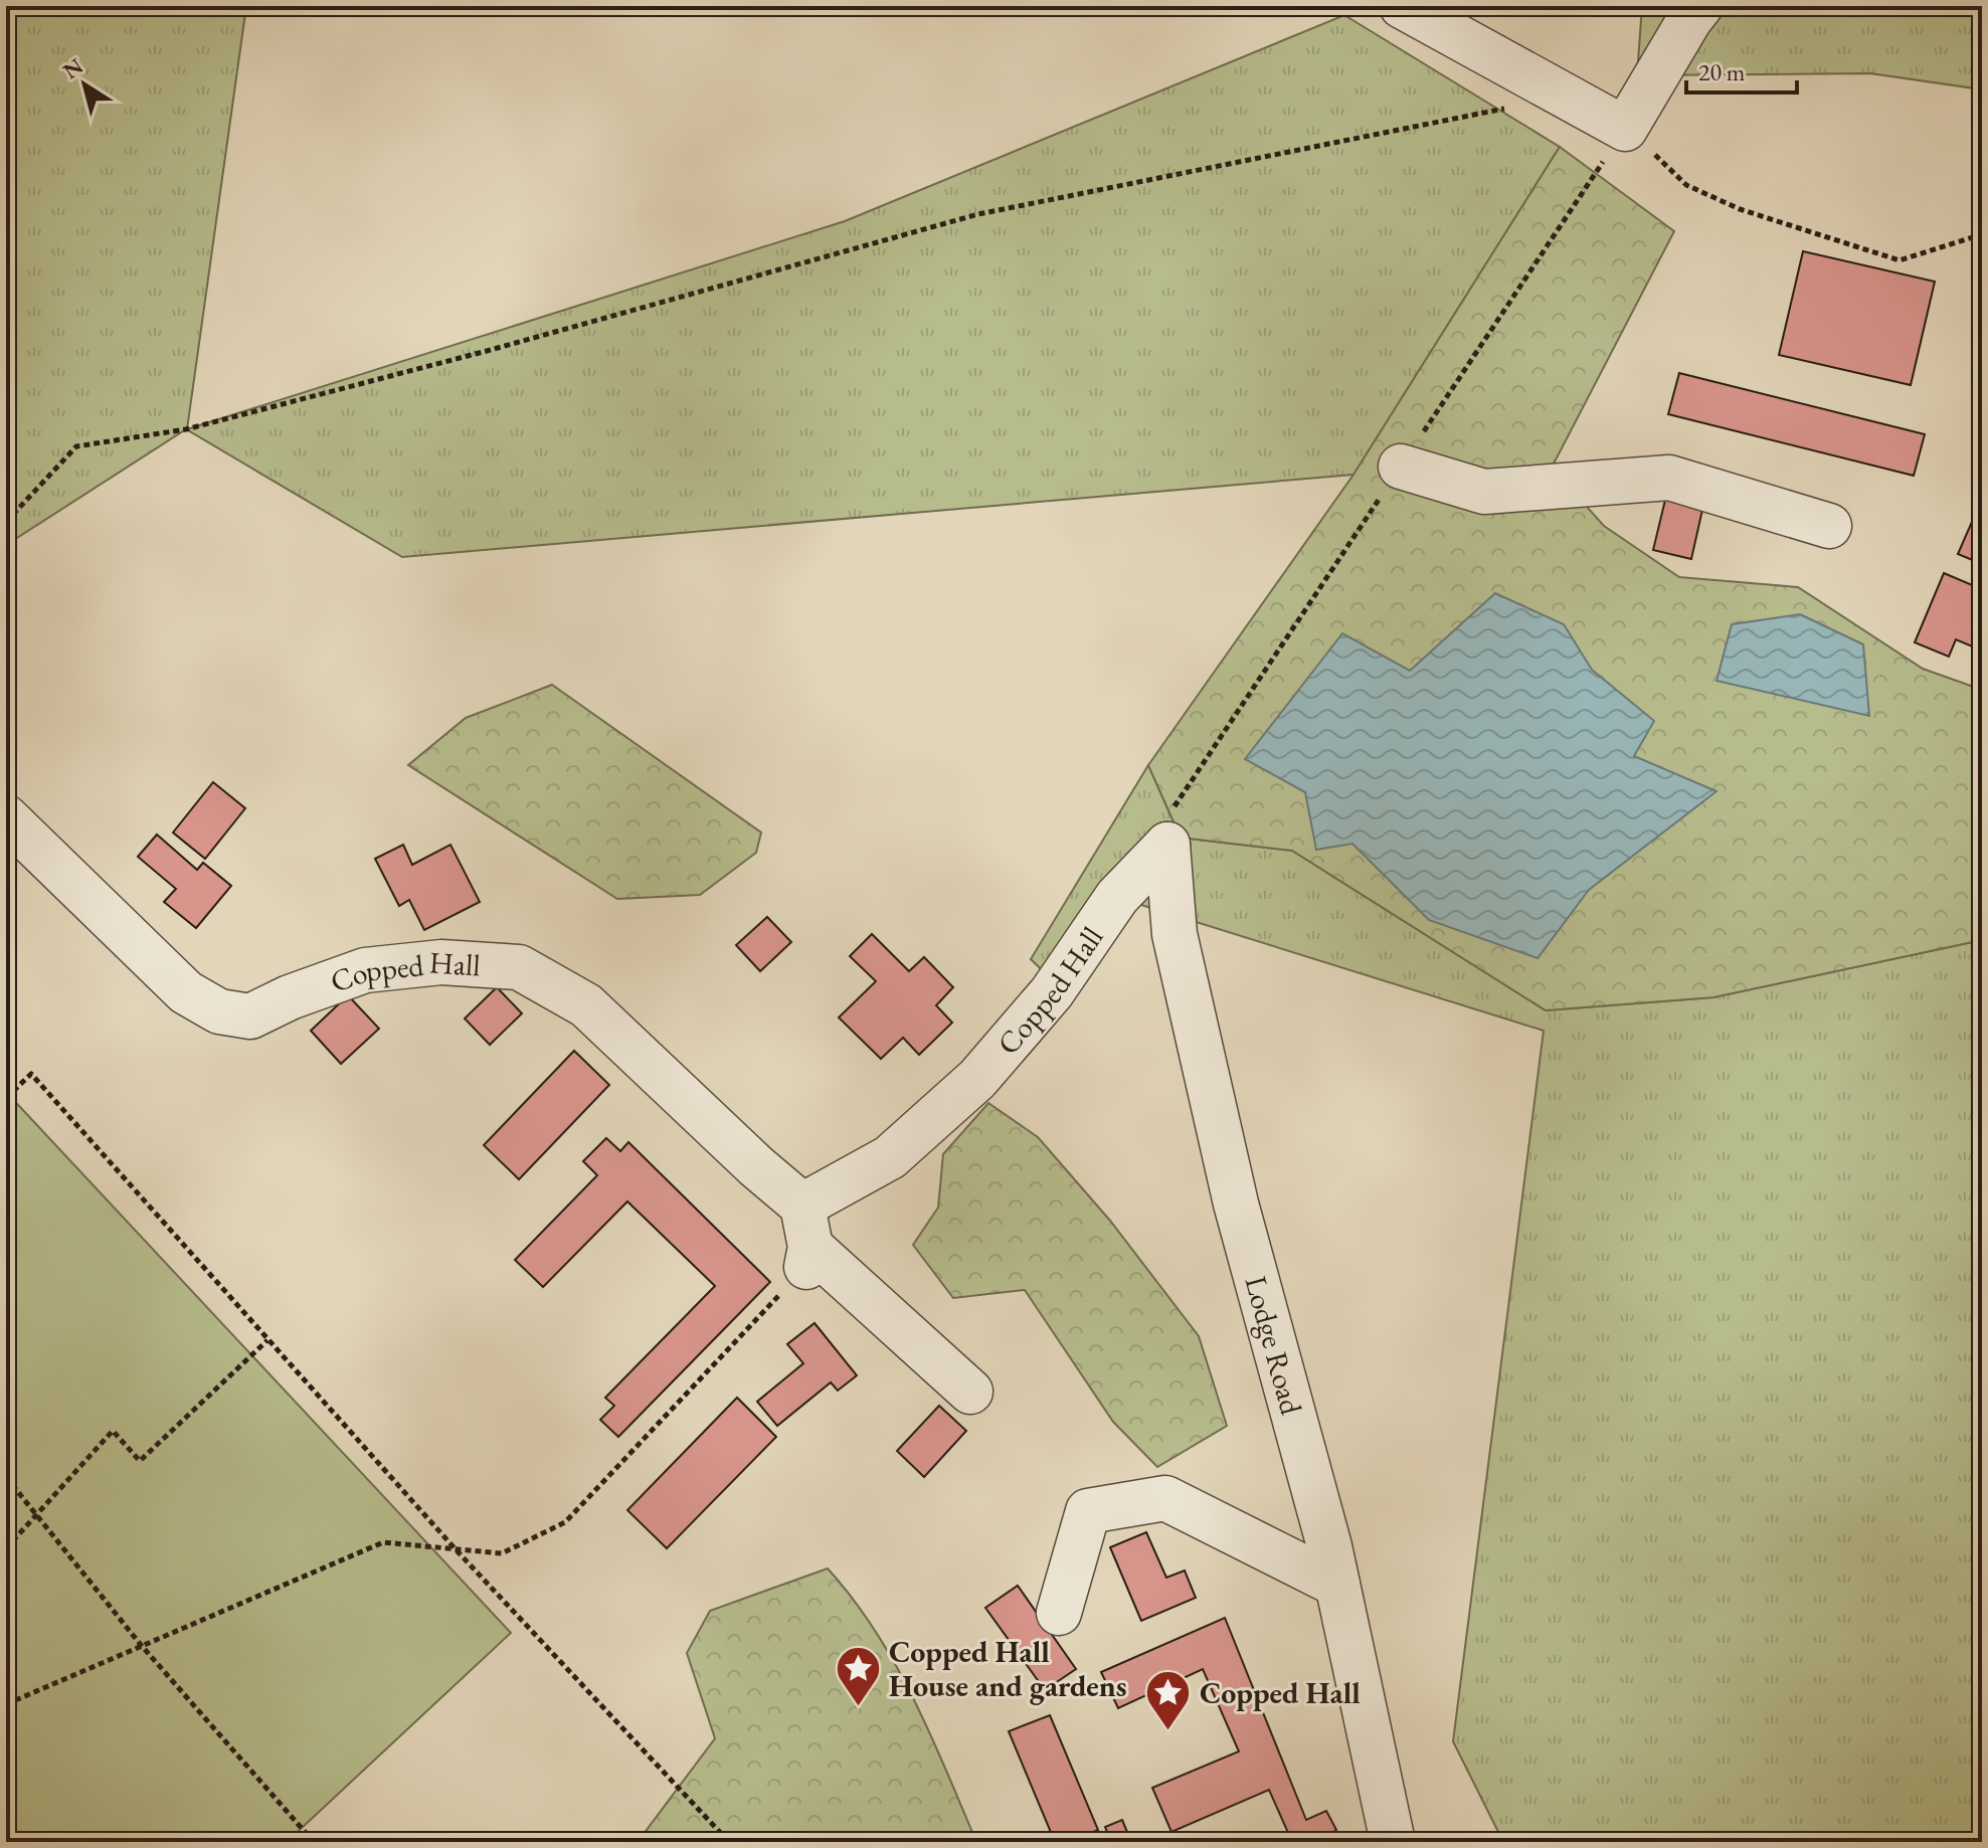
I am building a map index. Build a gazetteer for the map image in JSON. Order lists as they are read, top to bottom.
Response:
{
  "streets": {
    "lane": ["Copped Hall", "Lodge Road"]
  },
  "crossings": [
    ["Copped Hall", "Lodge Road"]
  ],
  "places": {
    "place": ["Copped Hall House and gardens", "Copped Hall"]
  },
  "scale_bar": "20 m",
  "north": "top left"
}
